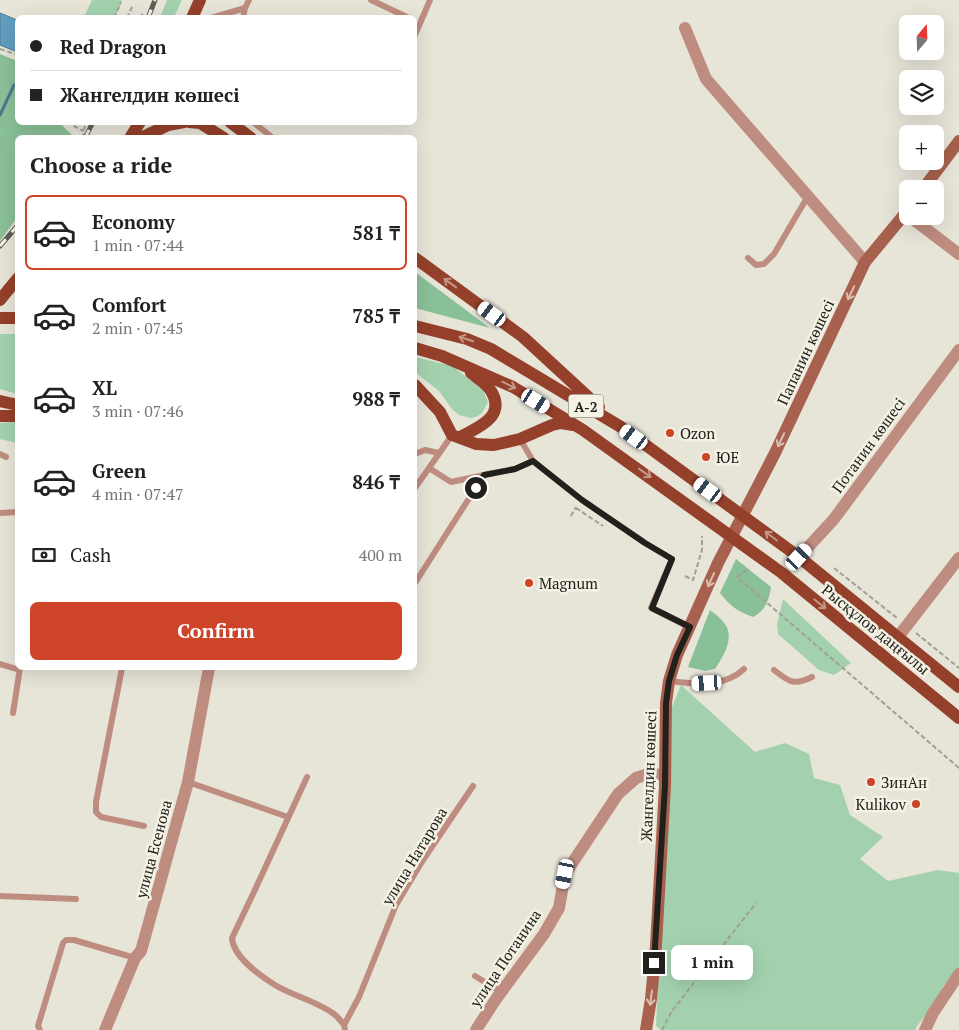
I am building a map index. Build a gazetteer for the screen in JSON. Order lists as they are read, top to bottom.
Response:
{
  "streets": {
    "main road": [
      "Папанин көшесі",
      "A-2",
      "Рысқұлов даңғылы",
      "Жангелдин көшесі"
    ],
    "street": ["Потанин көшесі", "улица Есенова", "улица Потанина"],
    "lane": ["улица Натарова"]
  },
  "crossings": [
    ["Папанин көшесі", "Рысқұлов даңғылы"],
    ["Папанин көшесі", "Жангелдин көшесі"],
    ["Потанин көшесі", "Рысқұлов даңғылы"],
    ["Рысқұлов даңғылы", "Жангелдин көшесі"],
    ["Жангелдин көшесі", "улица Потанина"]
  ],
  "one_way": ["Папанин көшесі", "Жангелдин көшесі"],
  "places": [
    "Ozon",
    "ЮЕ",
    "Magnum",
    "ЗинАн",
    "Kulikov"
  ],
  "north": "top",
  "page": {
    "map_buttons": ["+", "−"],
    "banner": ["Red Dragon", "Жангелдин көшесі"],
    "heading": "Choose a ride",
    "list": [
      {
        "name": "Economy",
        "note": "1 min · 07:44",
        "value": "581 ₸"
      },
      {
        "name": "Comfort",
        "note": "2 min · 07:45",
        "value": "785 ₸"
      },
      {
        "name": "XL",
        "note": "3 min · 07:46",
        "value": "988 ₸"
      },
      {
        "name": "Green",
        "note": "4 min · 07:47",
        "value": "846 ₸"
      }
    ],
    "pay": ["Cash", "400 m"],
    "buttons": "Confirm",
    "bubble": "1 min"
  }
}
